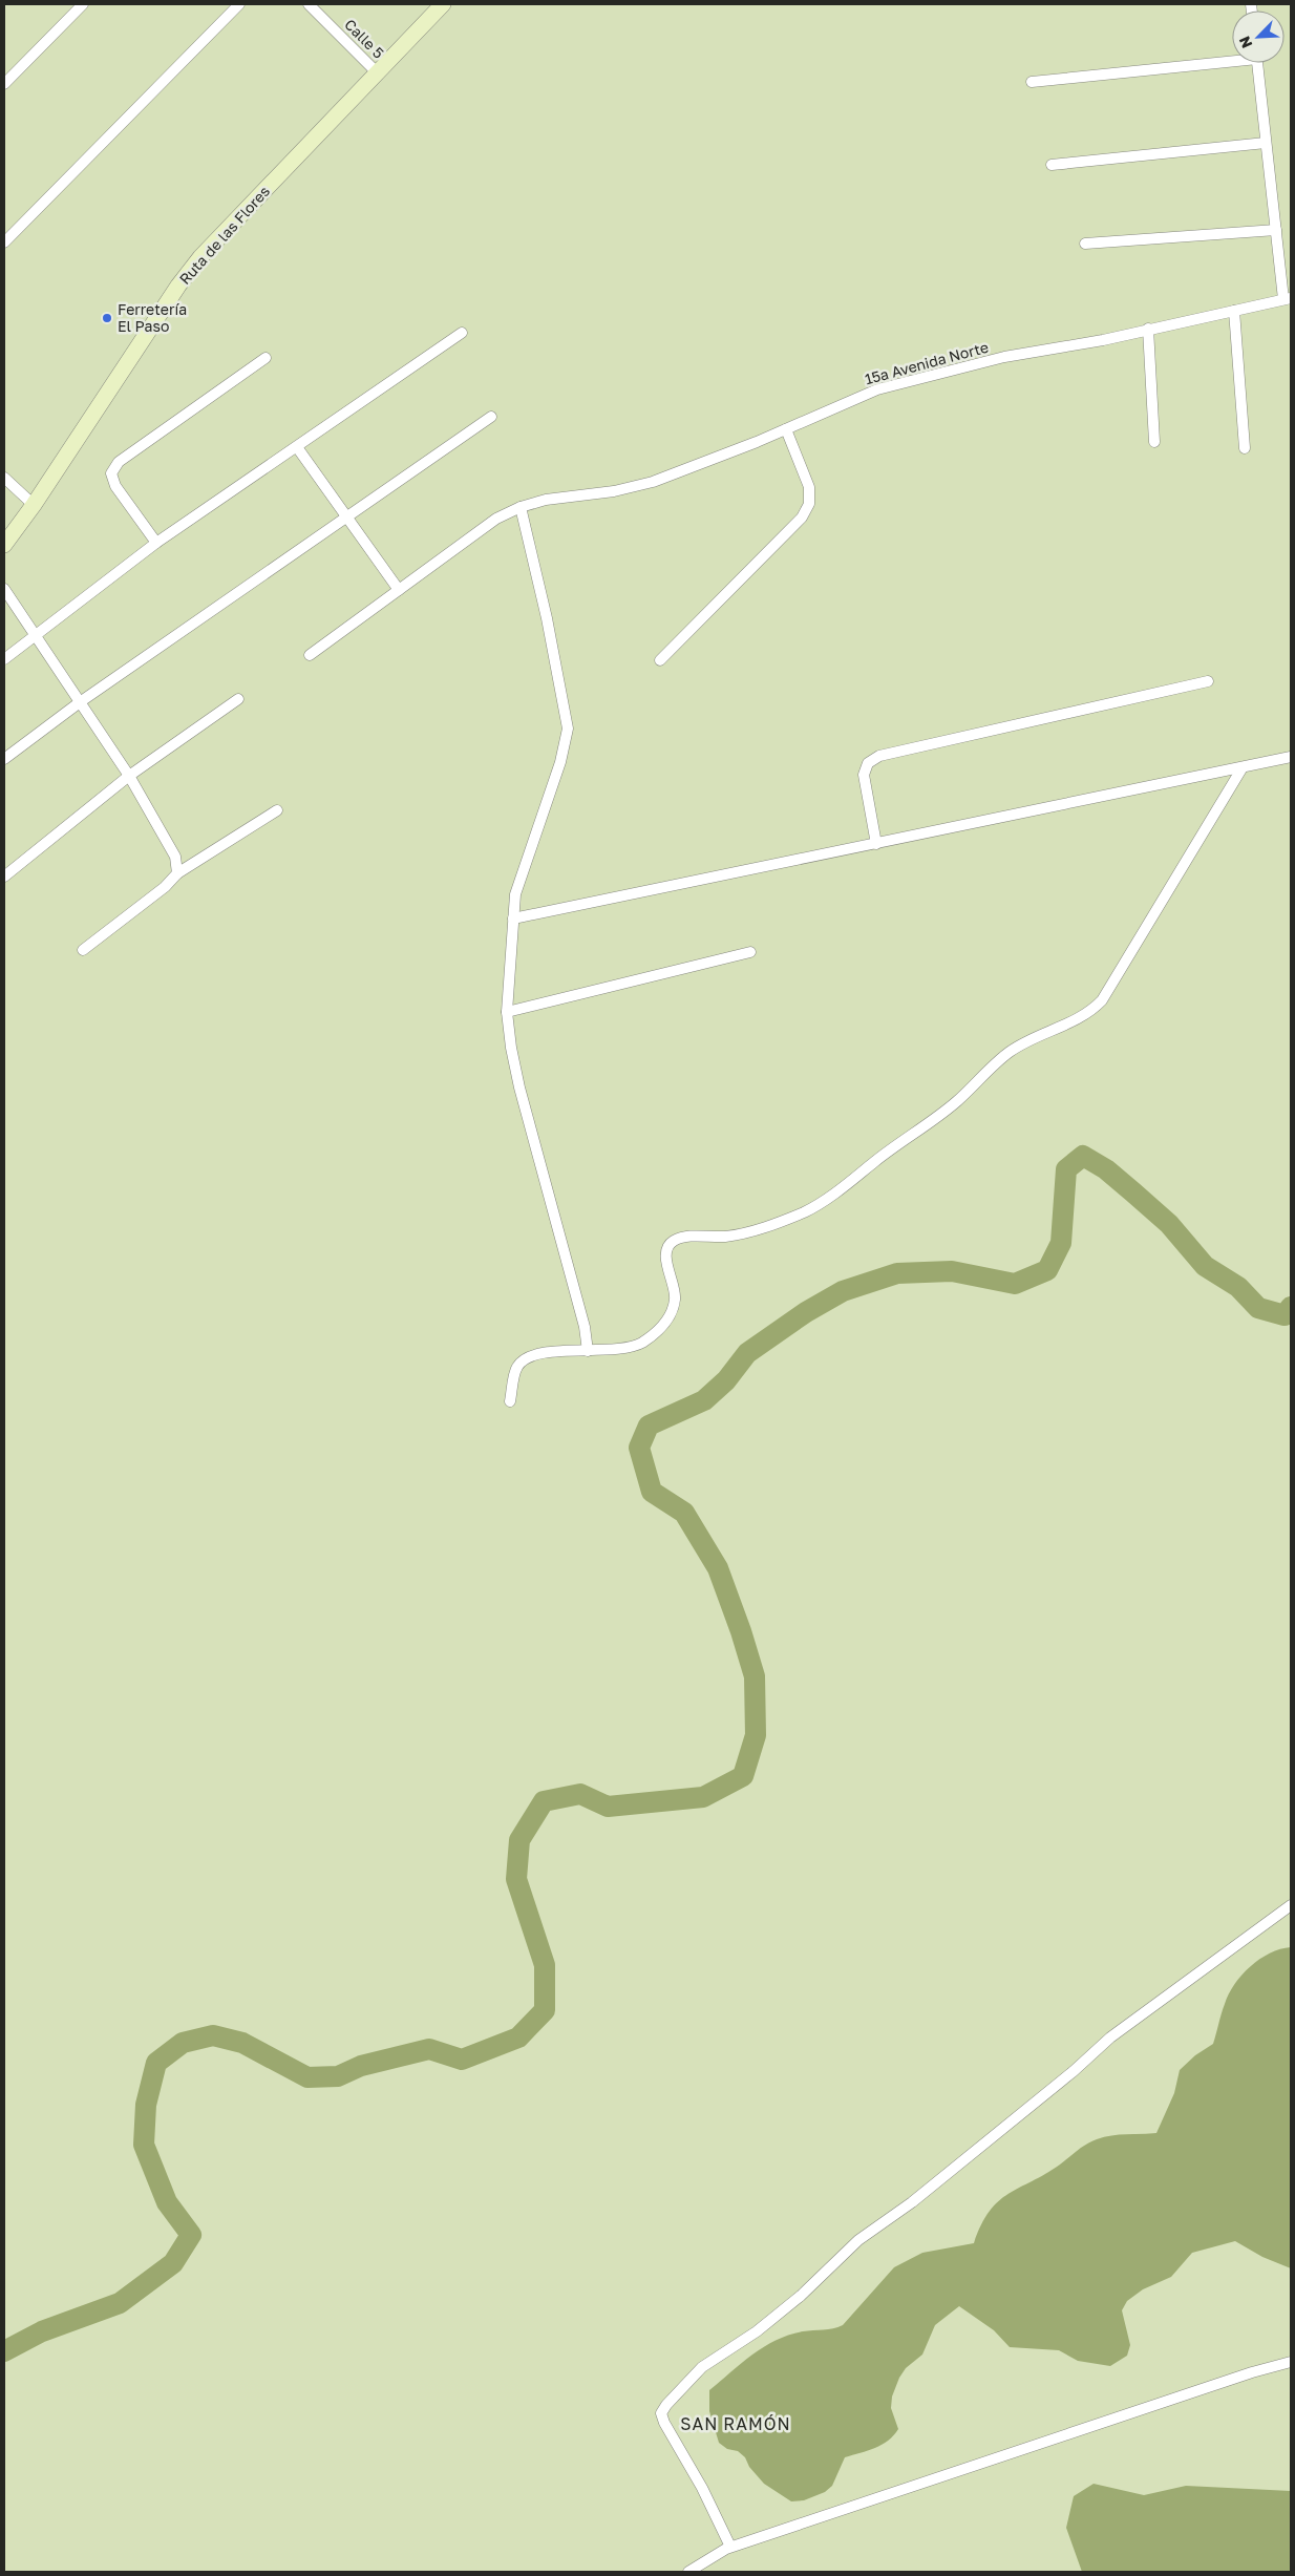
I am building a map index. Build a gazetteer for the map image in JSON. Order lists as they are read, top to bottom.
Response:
{
  "streets": {
    "main road": ["Ruta de las Flores"],
    "street": ["Calle 5", "15a Avenida Norte"]
  },
  "crossings": [
    ["Calle 5", "Ruta de las Flores"]
  ],
  "districts": ["SAN RAMÓN"],
  "places": ["Ferretería El Paso"],
  "north": "bottom left"
}
